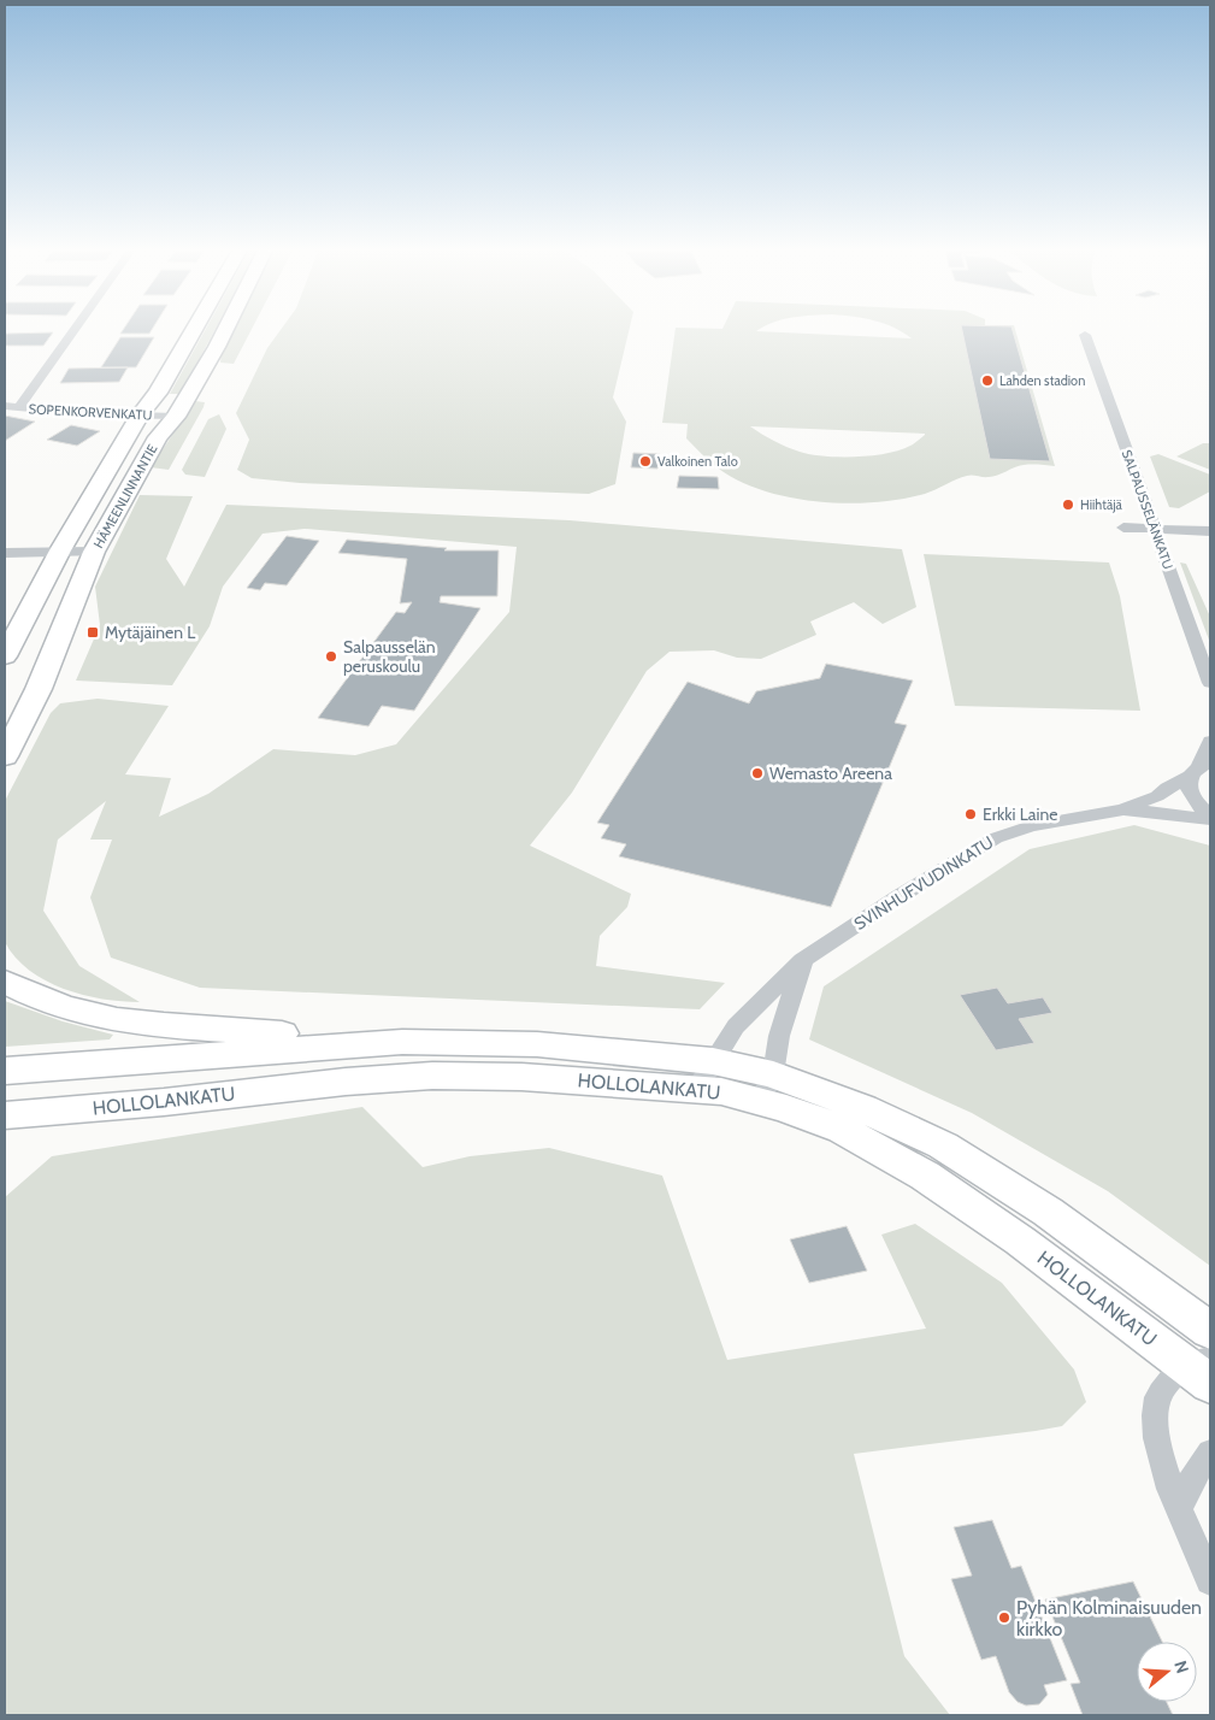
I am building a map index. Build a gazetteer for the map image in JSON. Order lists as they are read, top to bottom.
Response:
{
  "streets": {
    "main road": ["HÄMEENLINNANTIE", "HOLLOLANKATU"],
    "street": ["SOPENKORVENKATU", "SALPAUSSELÄNKATU", "SVINHUFVUDINKATU"]
  },
  "crossings": [
    ["SOPENKORVENKATU", "HÄMEENLINNANTIE"],
    ["SVINHUFVUDINKATU", "HOLLOLANKATU"]
  ],
  "places": {
    "other": [
      "Lahden stadion",
      "Valkoinen Talo",
      "Hiihtäjä",
      "Salpausselän peruskoulu",
      "Wemasto Areena",
      "Erkki Laine",
      "Pyhän Kolminaisuuden kirkko"
    ],
    "transit": ["Mytäjäinen L"]
  },
  "north": "right"
}
